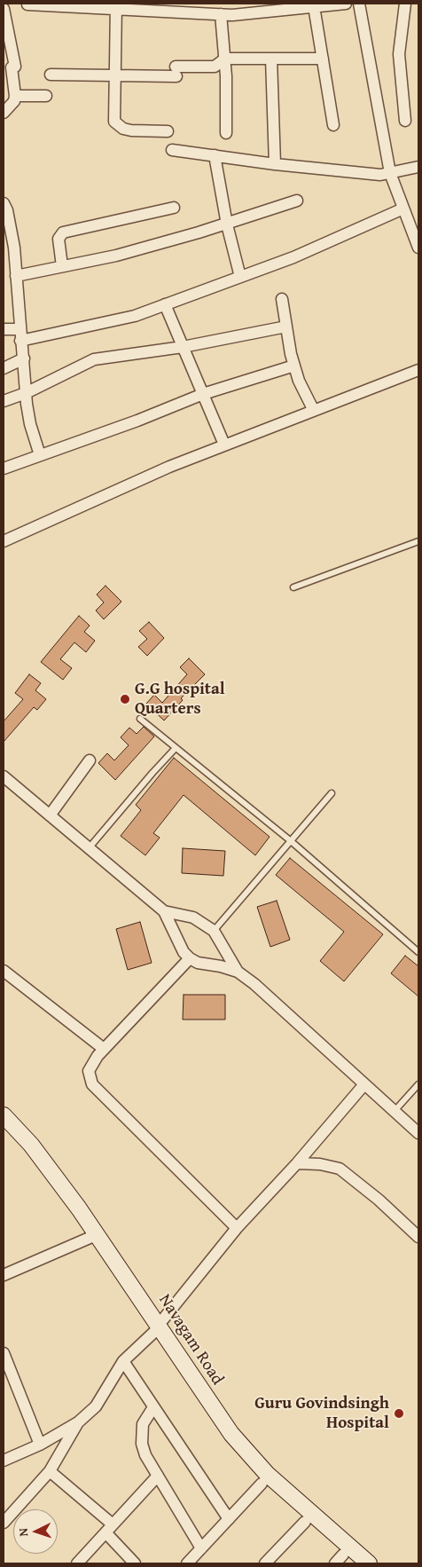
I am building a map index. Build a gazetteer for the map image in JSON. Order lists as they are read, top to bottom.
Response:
{
  "streets": {
    "street": ["Navagam Road"]
  },
  "places": ["G.G hospital Quarters", "Guru Govindsingh Hospital"],
  "north": "left"
}
